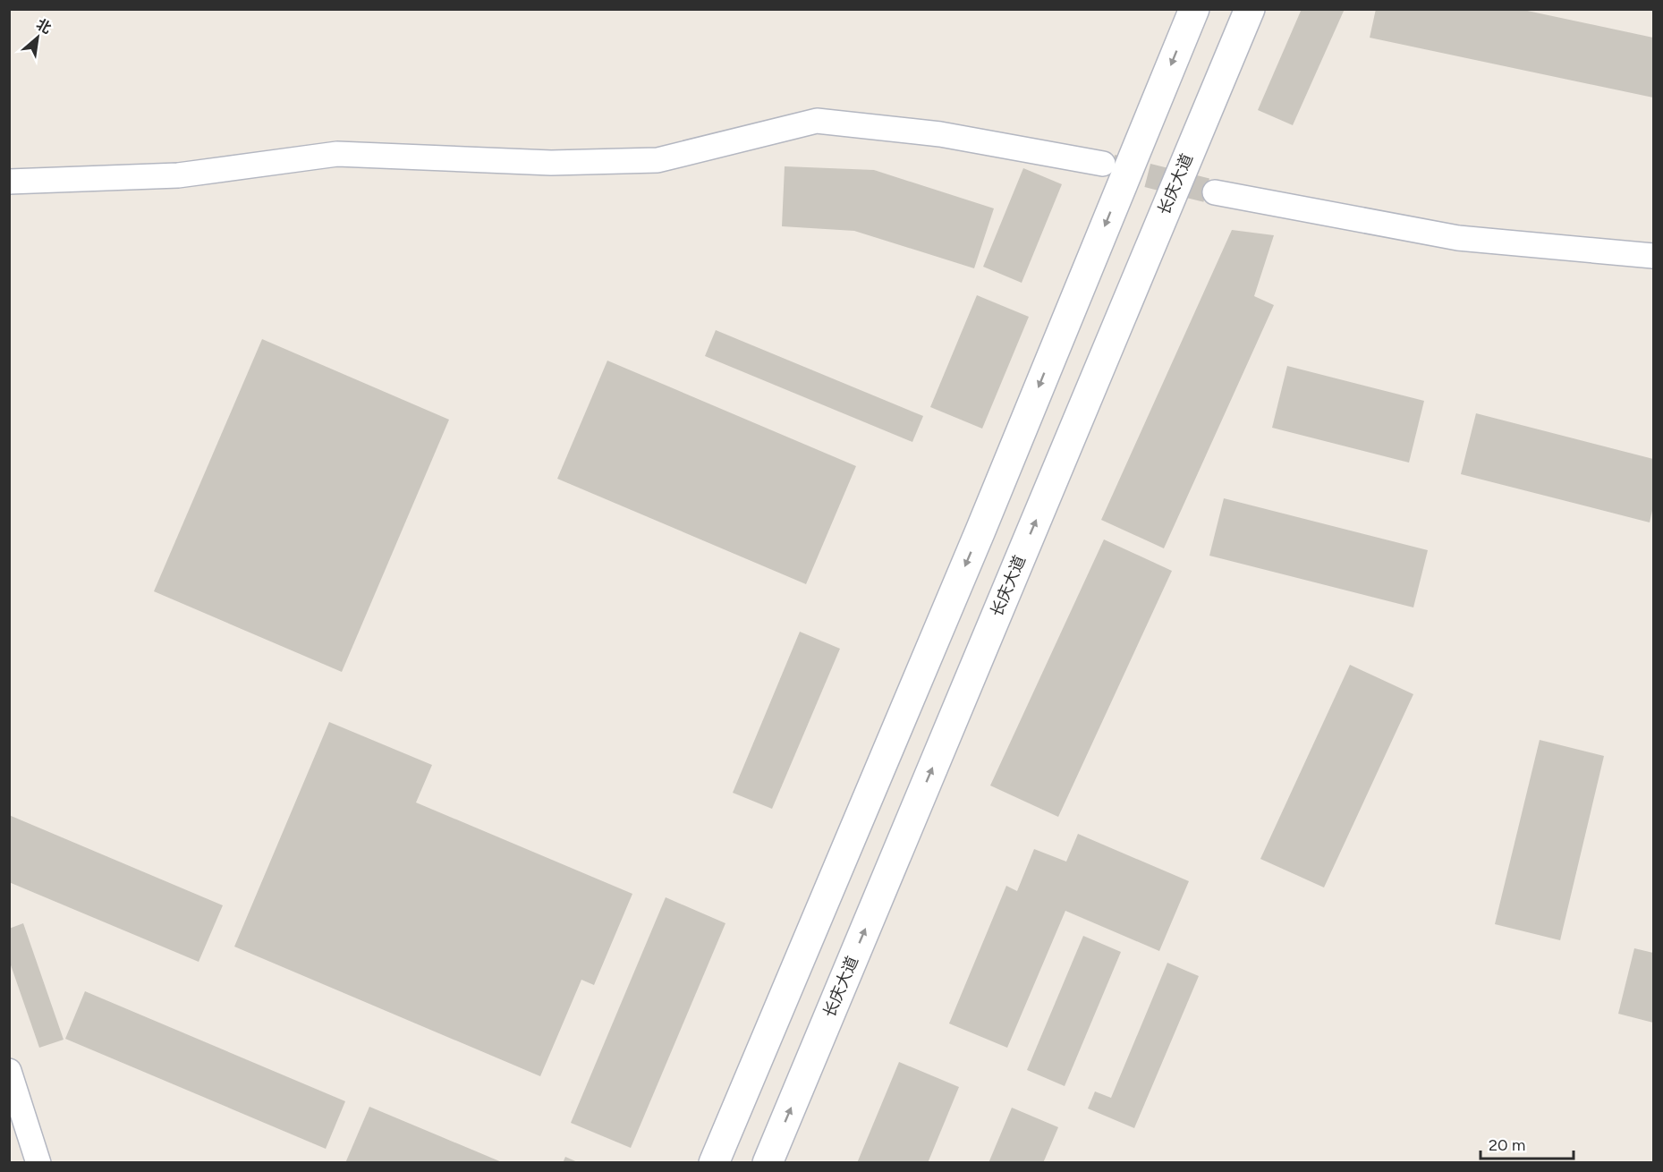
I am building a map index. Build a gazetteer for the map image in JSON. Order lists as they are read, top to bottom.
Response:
{
  "streets": {
    "main road": ["长庆大道"]
  },
  "scale_bar": "20 m",
  "north": "top right"
}
